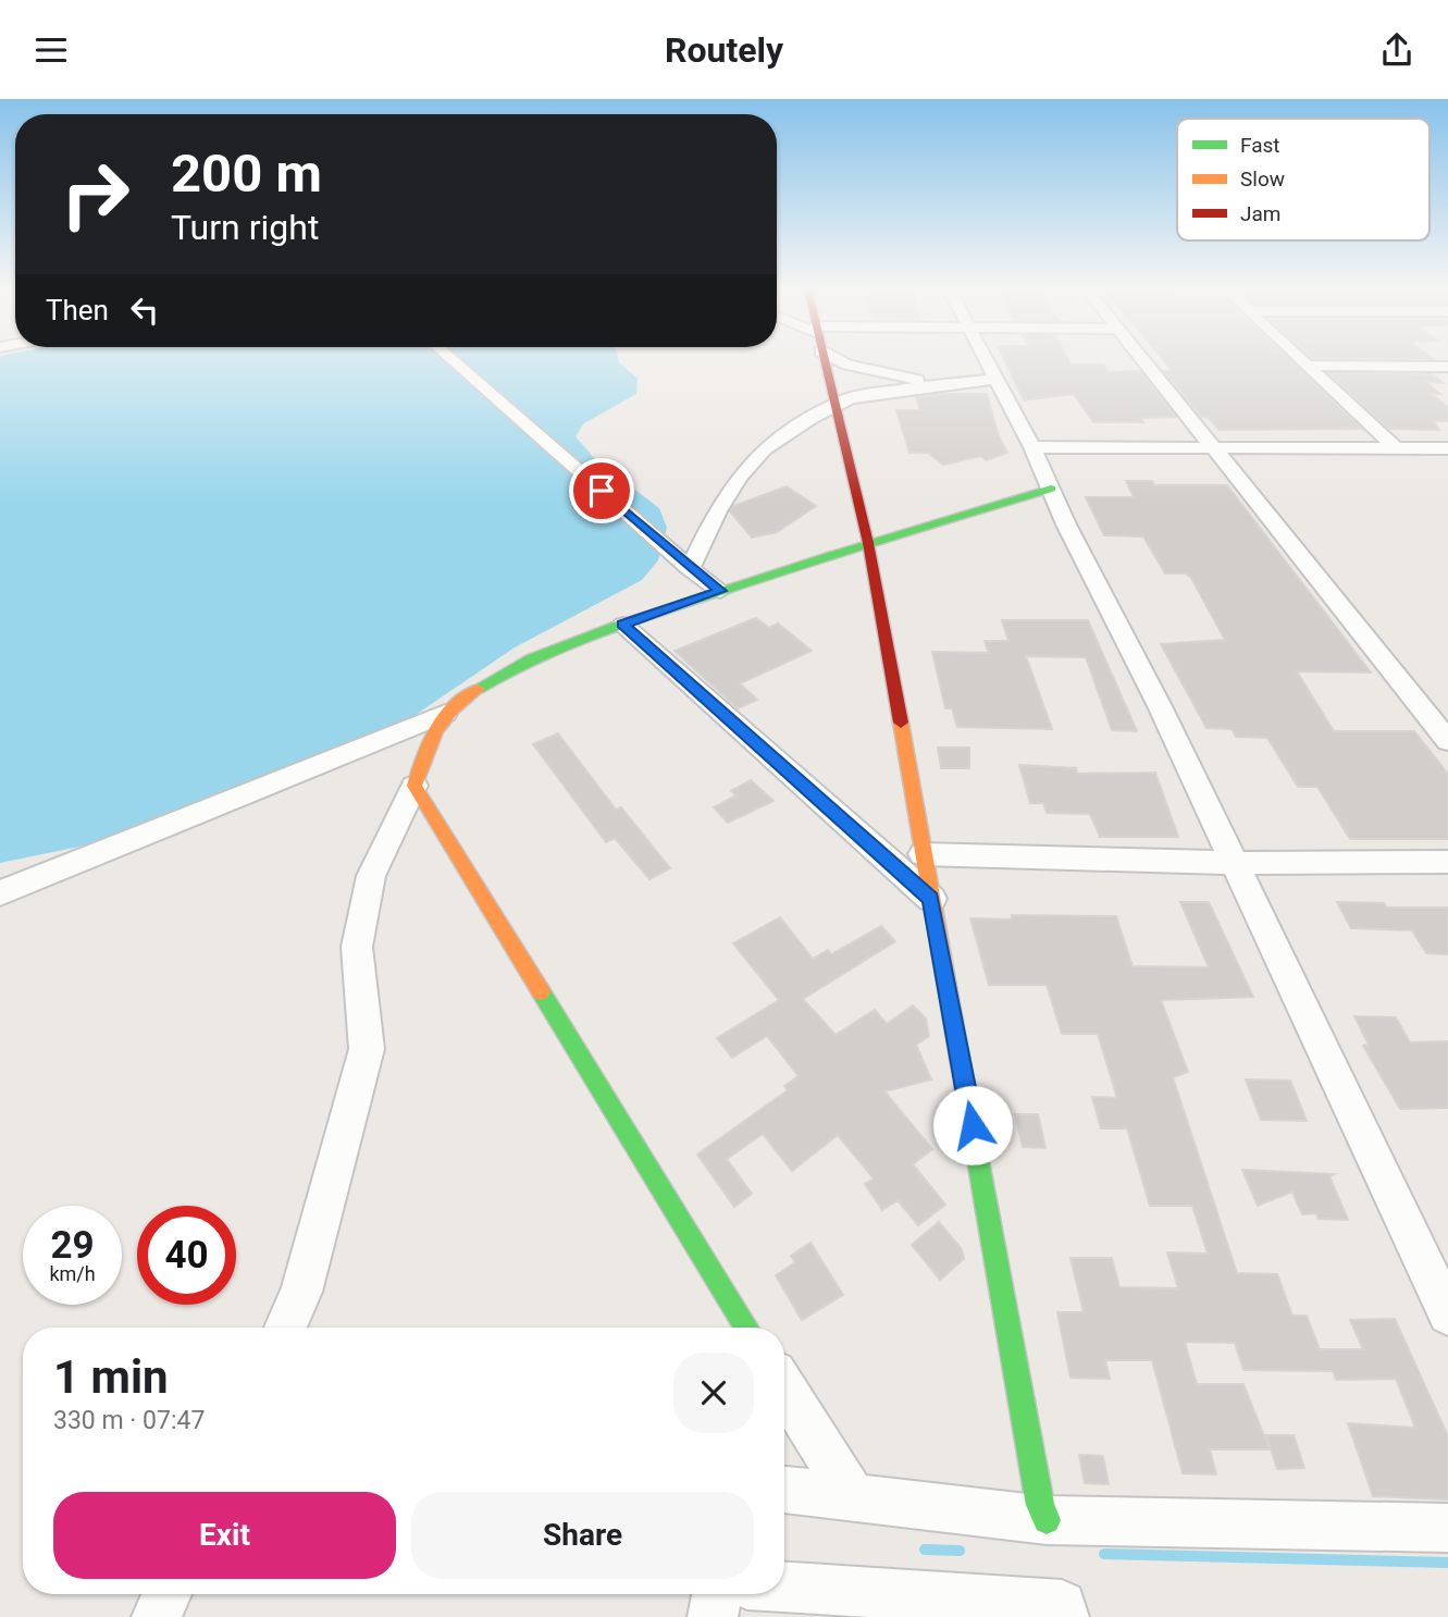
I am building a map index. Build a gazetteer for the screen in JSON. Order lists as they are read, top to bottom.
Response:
{
  "legend": ["Fast", "Slow", "Jam"],
  "page": {
    "header": "Routely",
    "turn": ["200 m", "Turn right"],
    "then": "Then",
    "speed": "29 km/h",
    "limit": "40",
    "heading": ["1 min", "330 m · 07:47"],
    "buttons": ["Exit", "Share"]
  }
}
